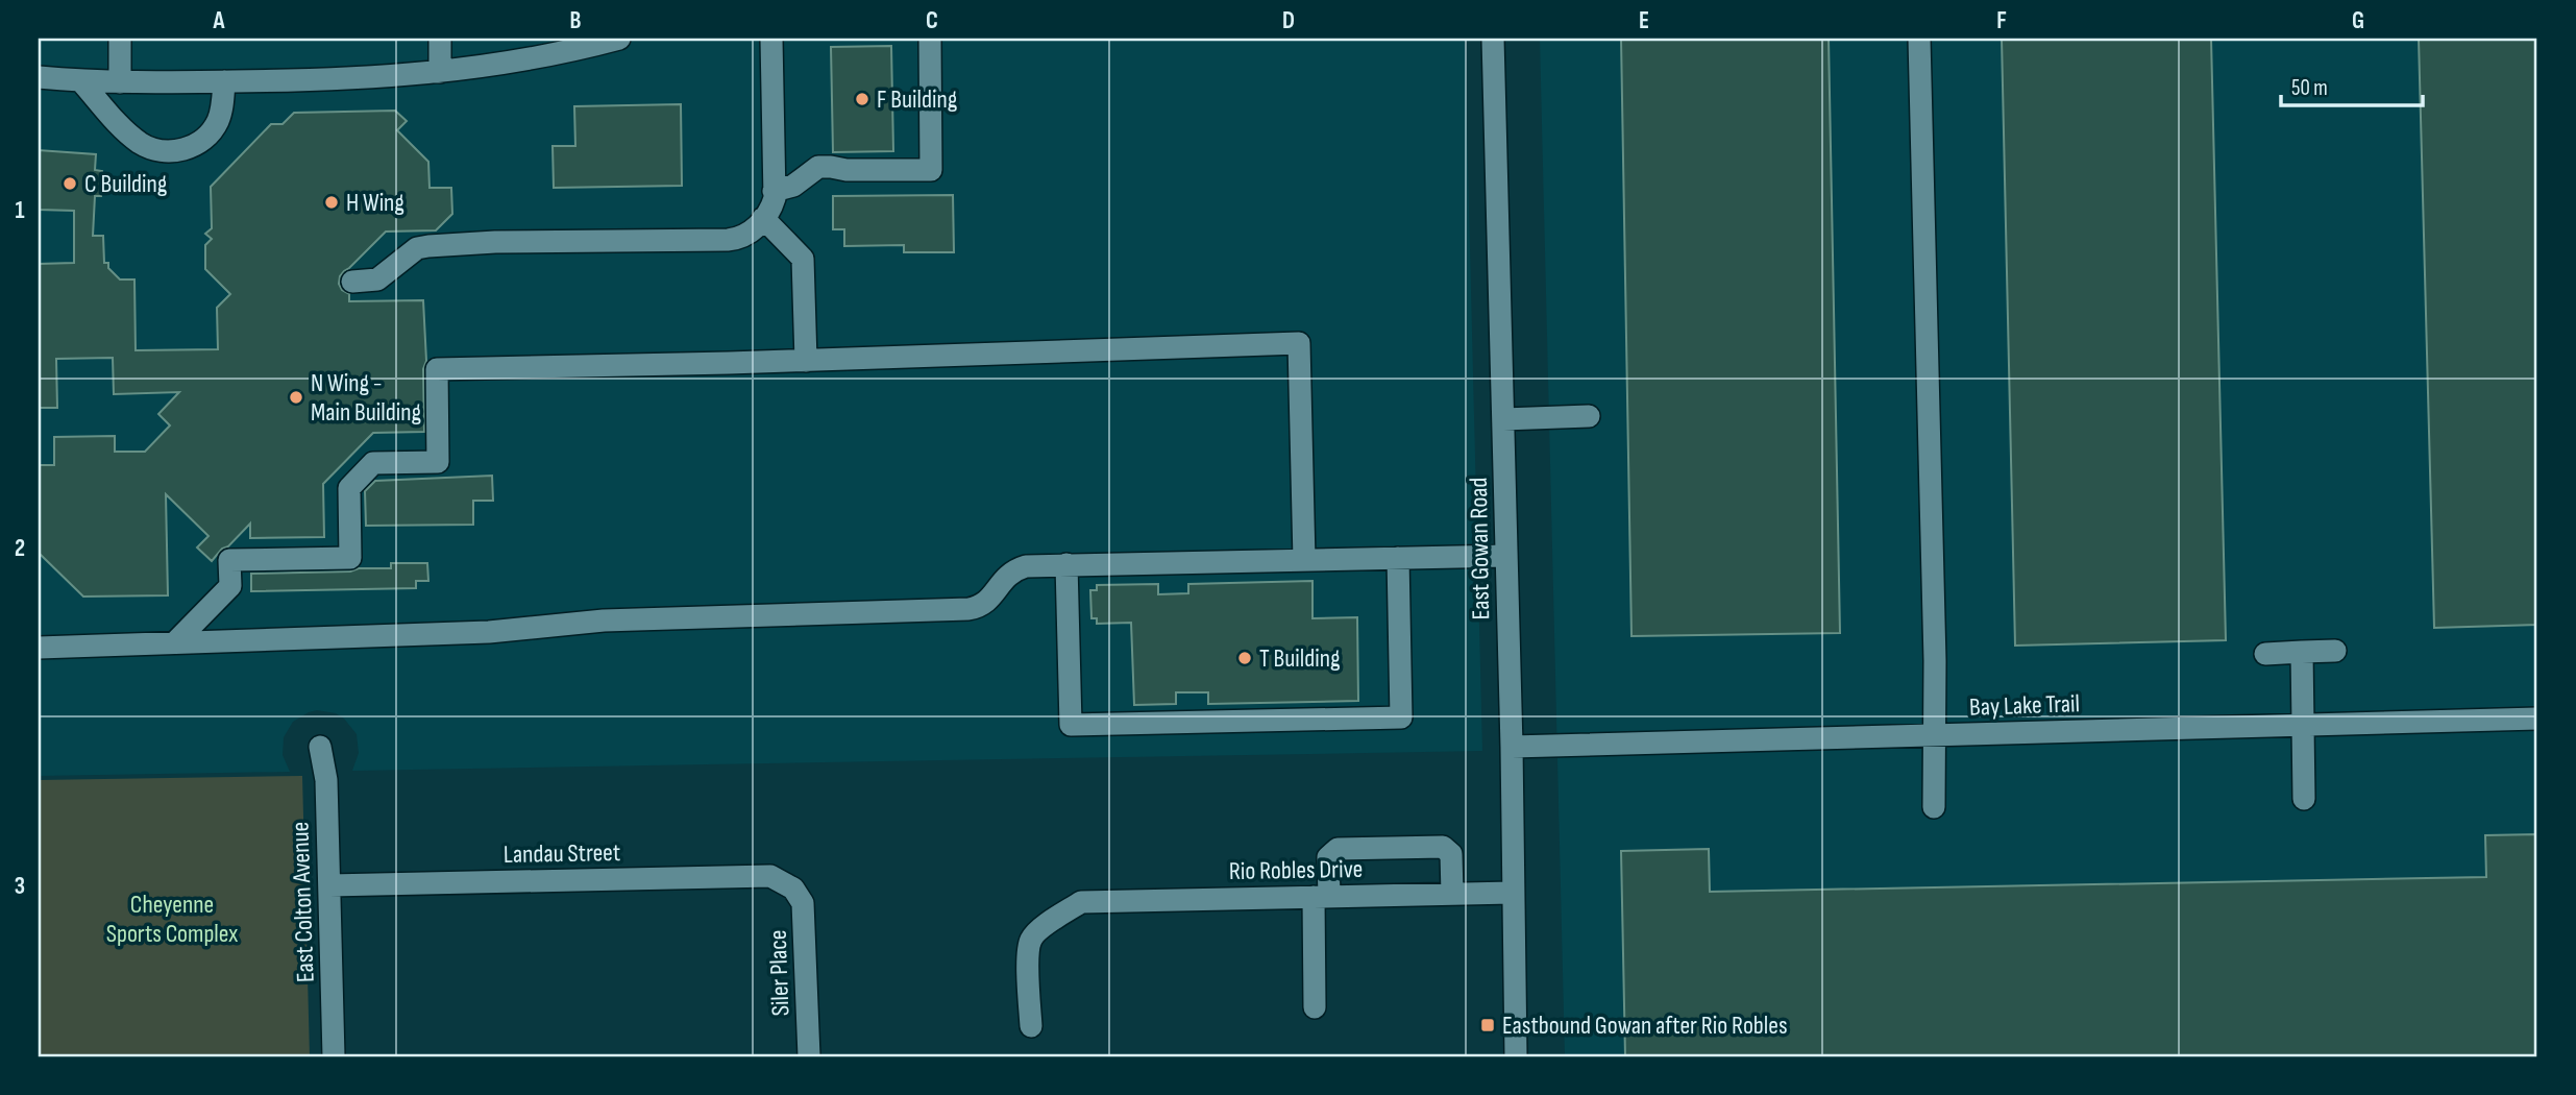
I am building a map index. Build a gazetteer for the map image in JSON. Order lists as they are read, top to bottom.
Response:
{
  "streets": {
    "street": [
      "East Gowan Road",
      "Bay Lake Trail",
      "Landau Street",
      "Rio Robles Drive",
      "East Colton Avenue",
      "Siler Place"
    ]
  },
  "crossings": [
    ["East Gowan Road", "Bay Lake Trail"],
    ["East Gowan Road", "Rio Robles Drive"],
    ["Landau Street", "East Colton Avenue"],
    ["Landau Street", "Siler Place"]
  ],
  "parks": ["Cheyenne Sports Complex"],
  "places": {
    "other": [
      "F Building",
      "C Building",
      "H Wing",
      "N Wing - Main Building",
      "T Building"
    ],
    "transit": ["Eastbound Gowan after Rio Robles"]
  },
  "scale_bar": "50 m",
  "grid": {
    "columns": [
      "A",
      "B",
      "C",
      "D",
      "E",
      "F",
      "G"
    ],
    "rows": ["1", "2", "3"]
  }
}
